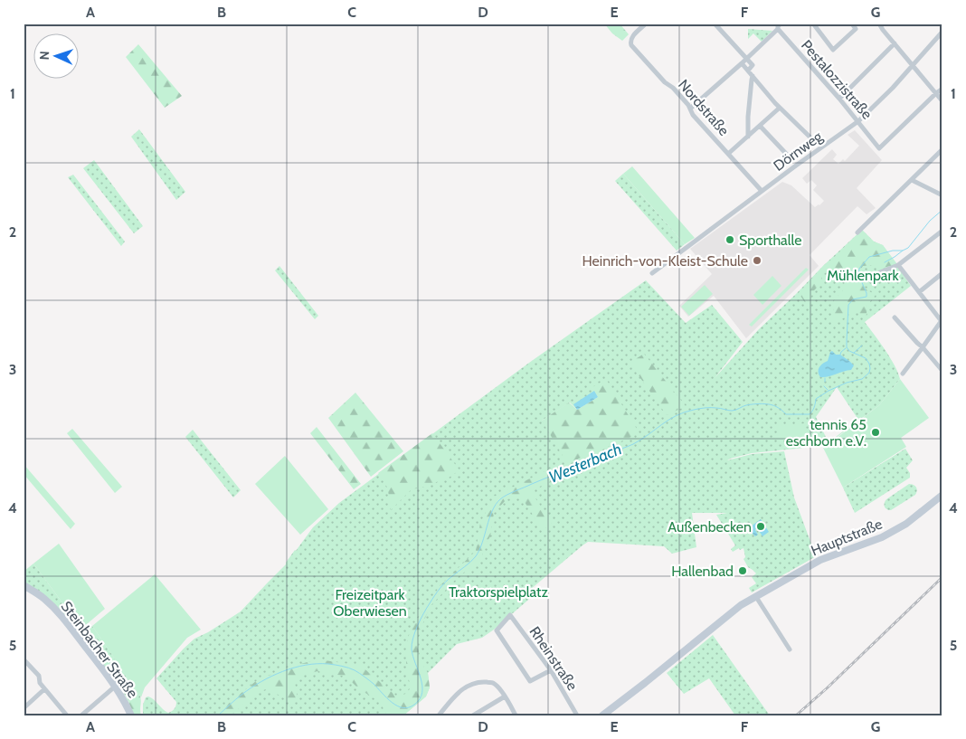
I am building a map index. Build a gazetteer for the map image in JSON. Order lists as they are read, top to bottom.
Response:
{
  "streets": {
    "street": [
      "Pestalozzistraße",
      "Nordstraße",
      "Dörnweg",
      "Hauptstraße",
      "Steinbacher Straße",
      "Rheinstraße"
    ]
  },
  "crossings": [
    ["Pestalozzistraße", "Dörnweg"],
    ["Nordstraße", "Dörnweg"]
  ],
  "water": ["Westerbach"],
  "parks": ["Mühlenpark", "Traktorspielplatz", "Freizeitpark Oberwiesen"],
  "places": [
    "Sporthalle",
    "Heinrich-von-Kleist-Schule",
    "tennis 65 eschborn e.V.",
    "Außenbecken",
    "Hallenbad"
  ],
  "north": "left",
  "grid": {
    "columns": [
      "A",
      "B",
      "C",
      "D",
      "E",
      "F",
      "G"
    ],
    "rows": [
      "1",
      "2",
      "3",
      "4",
      "5"
    ]
  }
}
